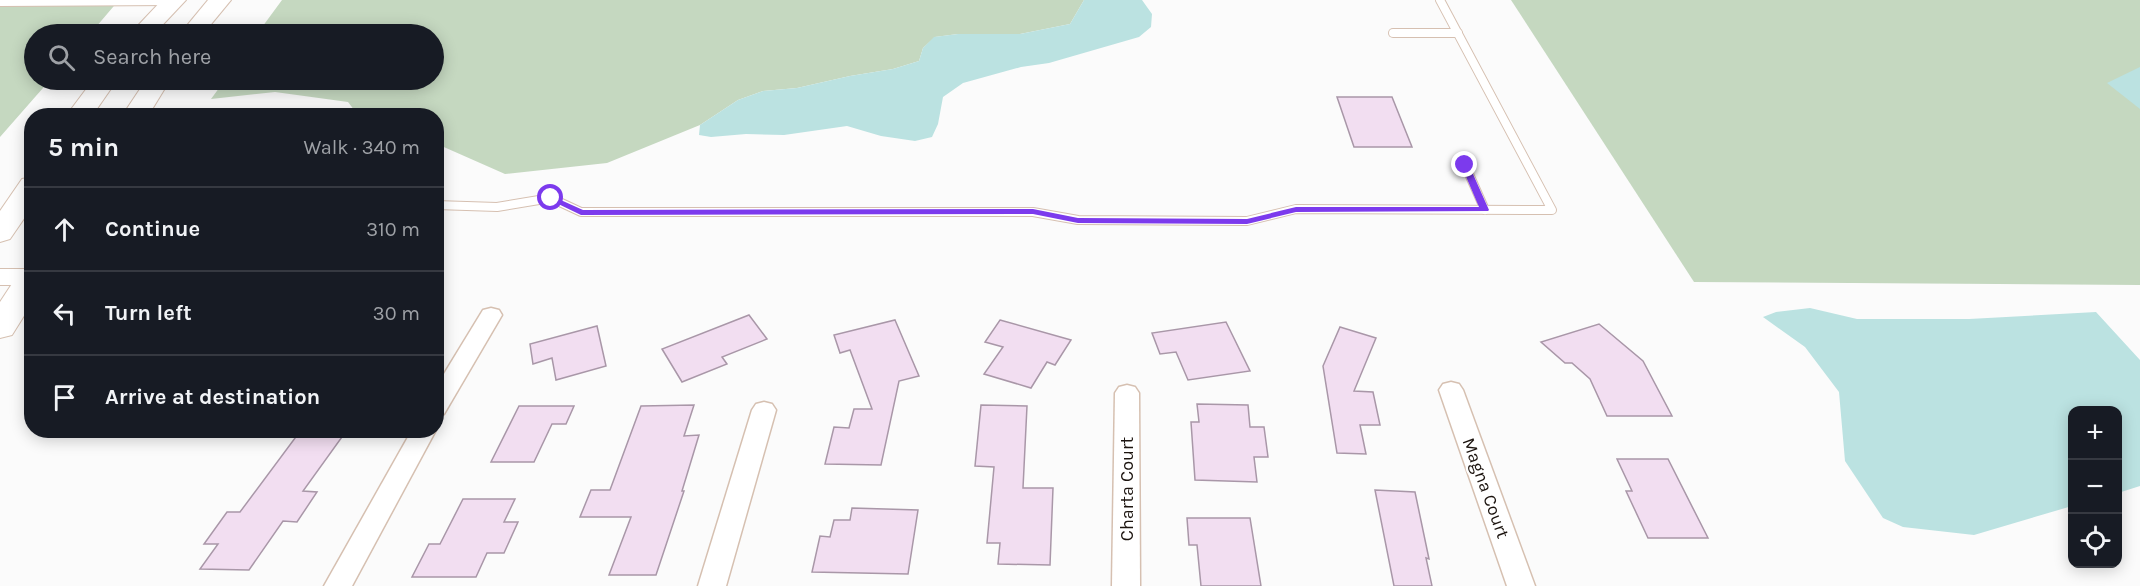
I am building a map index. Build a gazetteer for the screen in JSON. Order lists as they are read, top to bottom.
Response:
{
  "streets": {
    "street": ["Magna Court", "Charta Court"]
  },
  "page": {
    "search": "Search here",
    "heading": ["5 min", "Walk · 340 m"],
    "list": [
      ["Continue", "310 m"],
      ["Turn left", "30 m"],
      "Arrive at destination"
    ],
    "map_buttons": ["+", "−"]
  }
}
